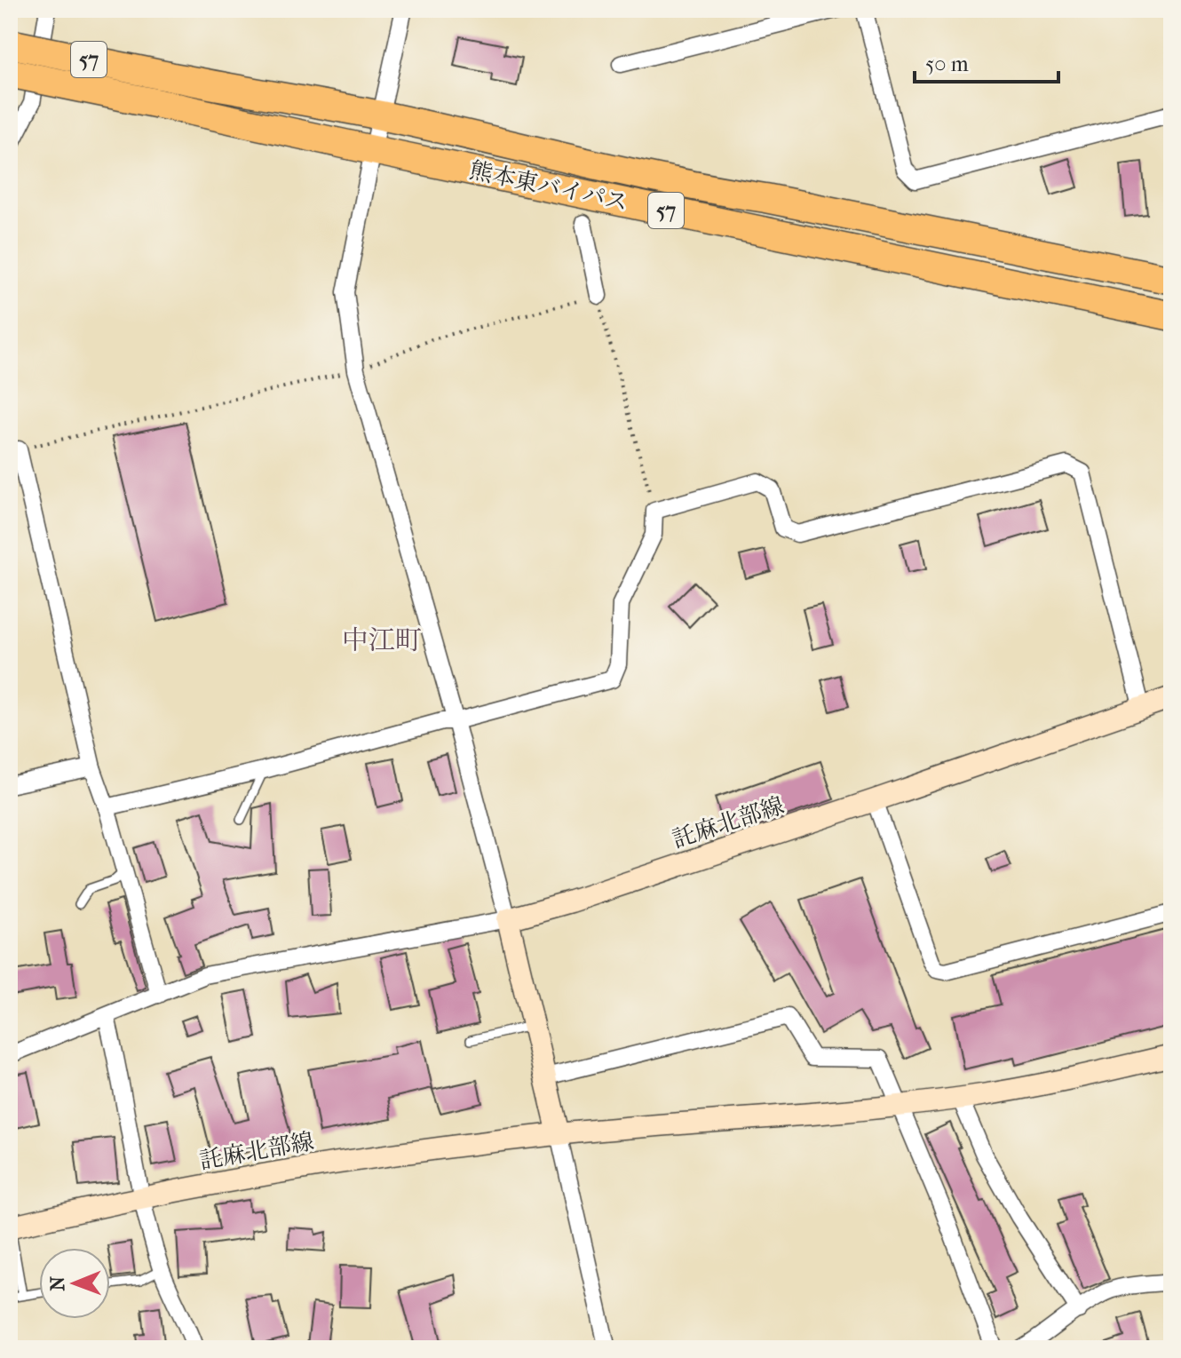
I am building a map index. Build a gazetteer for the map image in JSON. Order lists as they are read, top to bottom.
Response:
{
  "streets": {
    "highway": ["57", "熊本東バイパス"],
    "main road": ["託麻北部線"]
  },
  "districts": ["中江町"],
  "scale_bar": "50 m",
  "north": "left"
}
